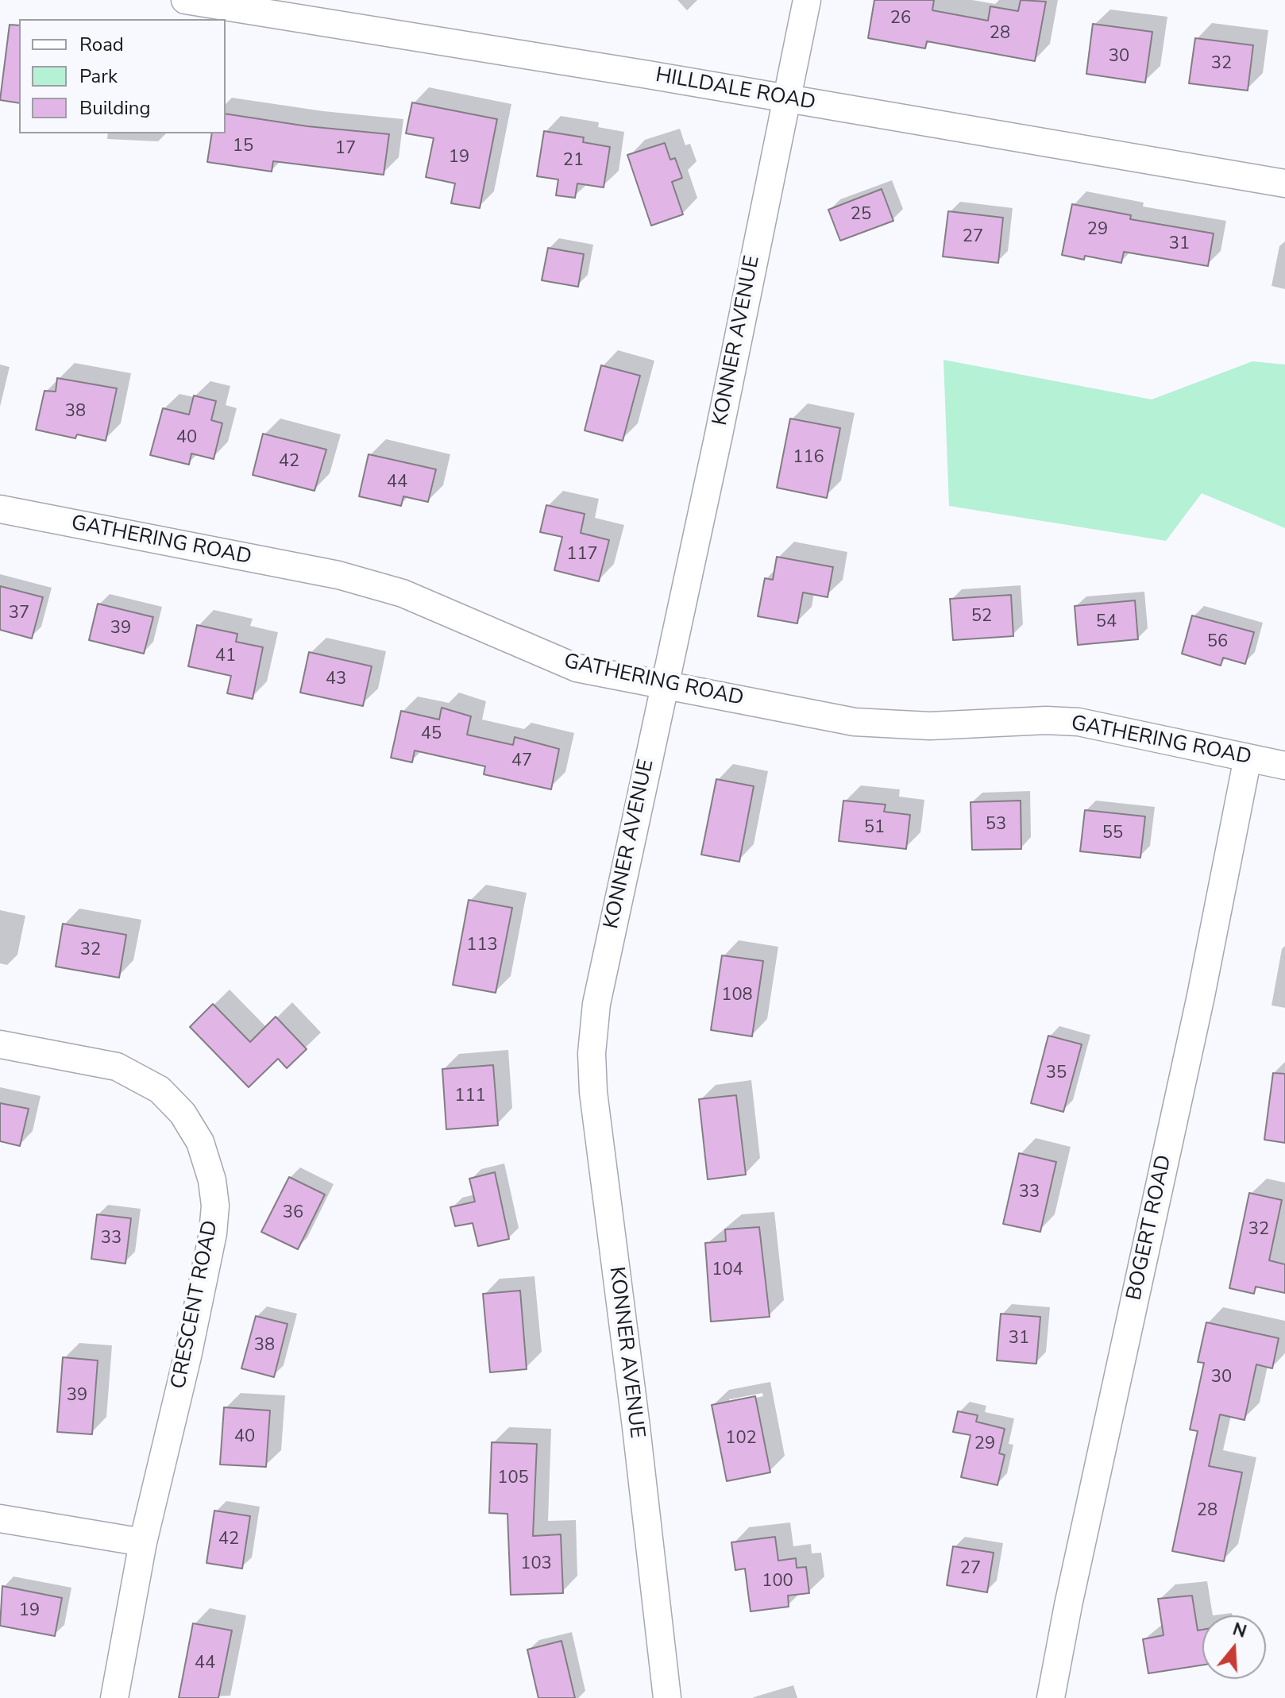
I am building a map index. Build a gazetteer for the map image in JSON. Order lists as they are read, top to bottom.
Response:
{
  "streets": {
    "street": [
      "HILLDALE ROAD",
      "KONNER AVENUE",
      "GATHERING ROAD",
      "BOGERT ROAD",
      "CRESCENT ROAD"
    ]
  },
  "crossings": [
    ["HILLDALE ROAD", "KONNER AVENUE"],
    ["KONNER AVENUE", "GATHERING ROAD"],
    ["GATHERING ROAD", "BOGERT ROAD"]
  ],
  "house_numbers": [
    "26",
    "28",
    "30",
    "32",
    "15",
    "17",
    "19",
    "21",
    "25",
    "29",
    "27",
    "31",
    "38",
    "40",
    "116",
    "42",
    "44",
    "117",
    "37",
    "52",
    "54",
    "39",
    "56",
    "41",
    "43",
    "45",
    "47",
    "53",
    "51",
    "55",
    "113",
    "32",
    "108",
    "35",
    "111",
    "33",
    "36",
    "32",
    "33",
    "104",
    "31",
    "38",
    "30",
    "39",
    "40",
    "102",
    "29",
    "105",
    "28",
    "42",
    "103",
    "27",
    "100",
    "19",
    "44"
  ],
  "legend": ["Road", "Park", "Building"],
  "north": "top"
}
